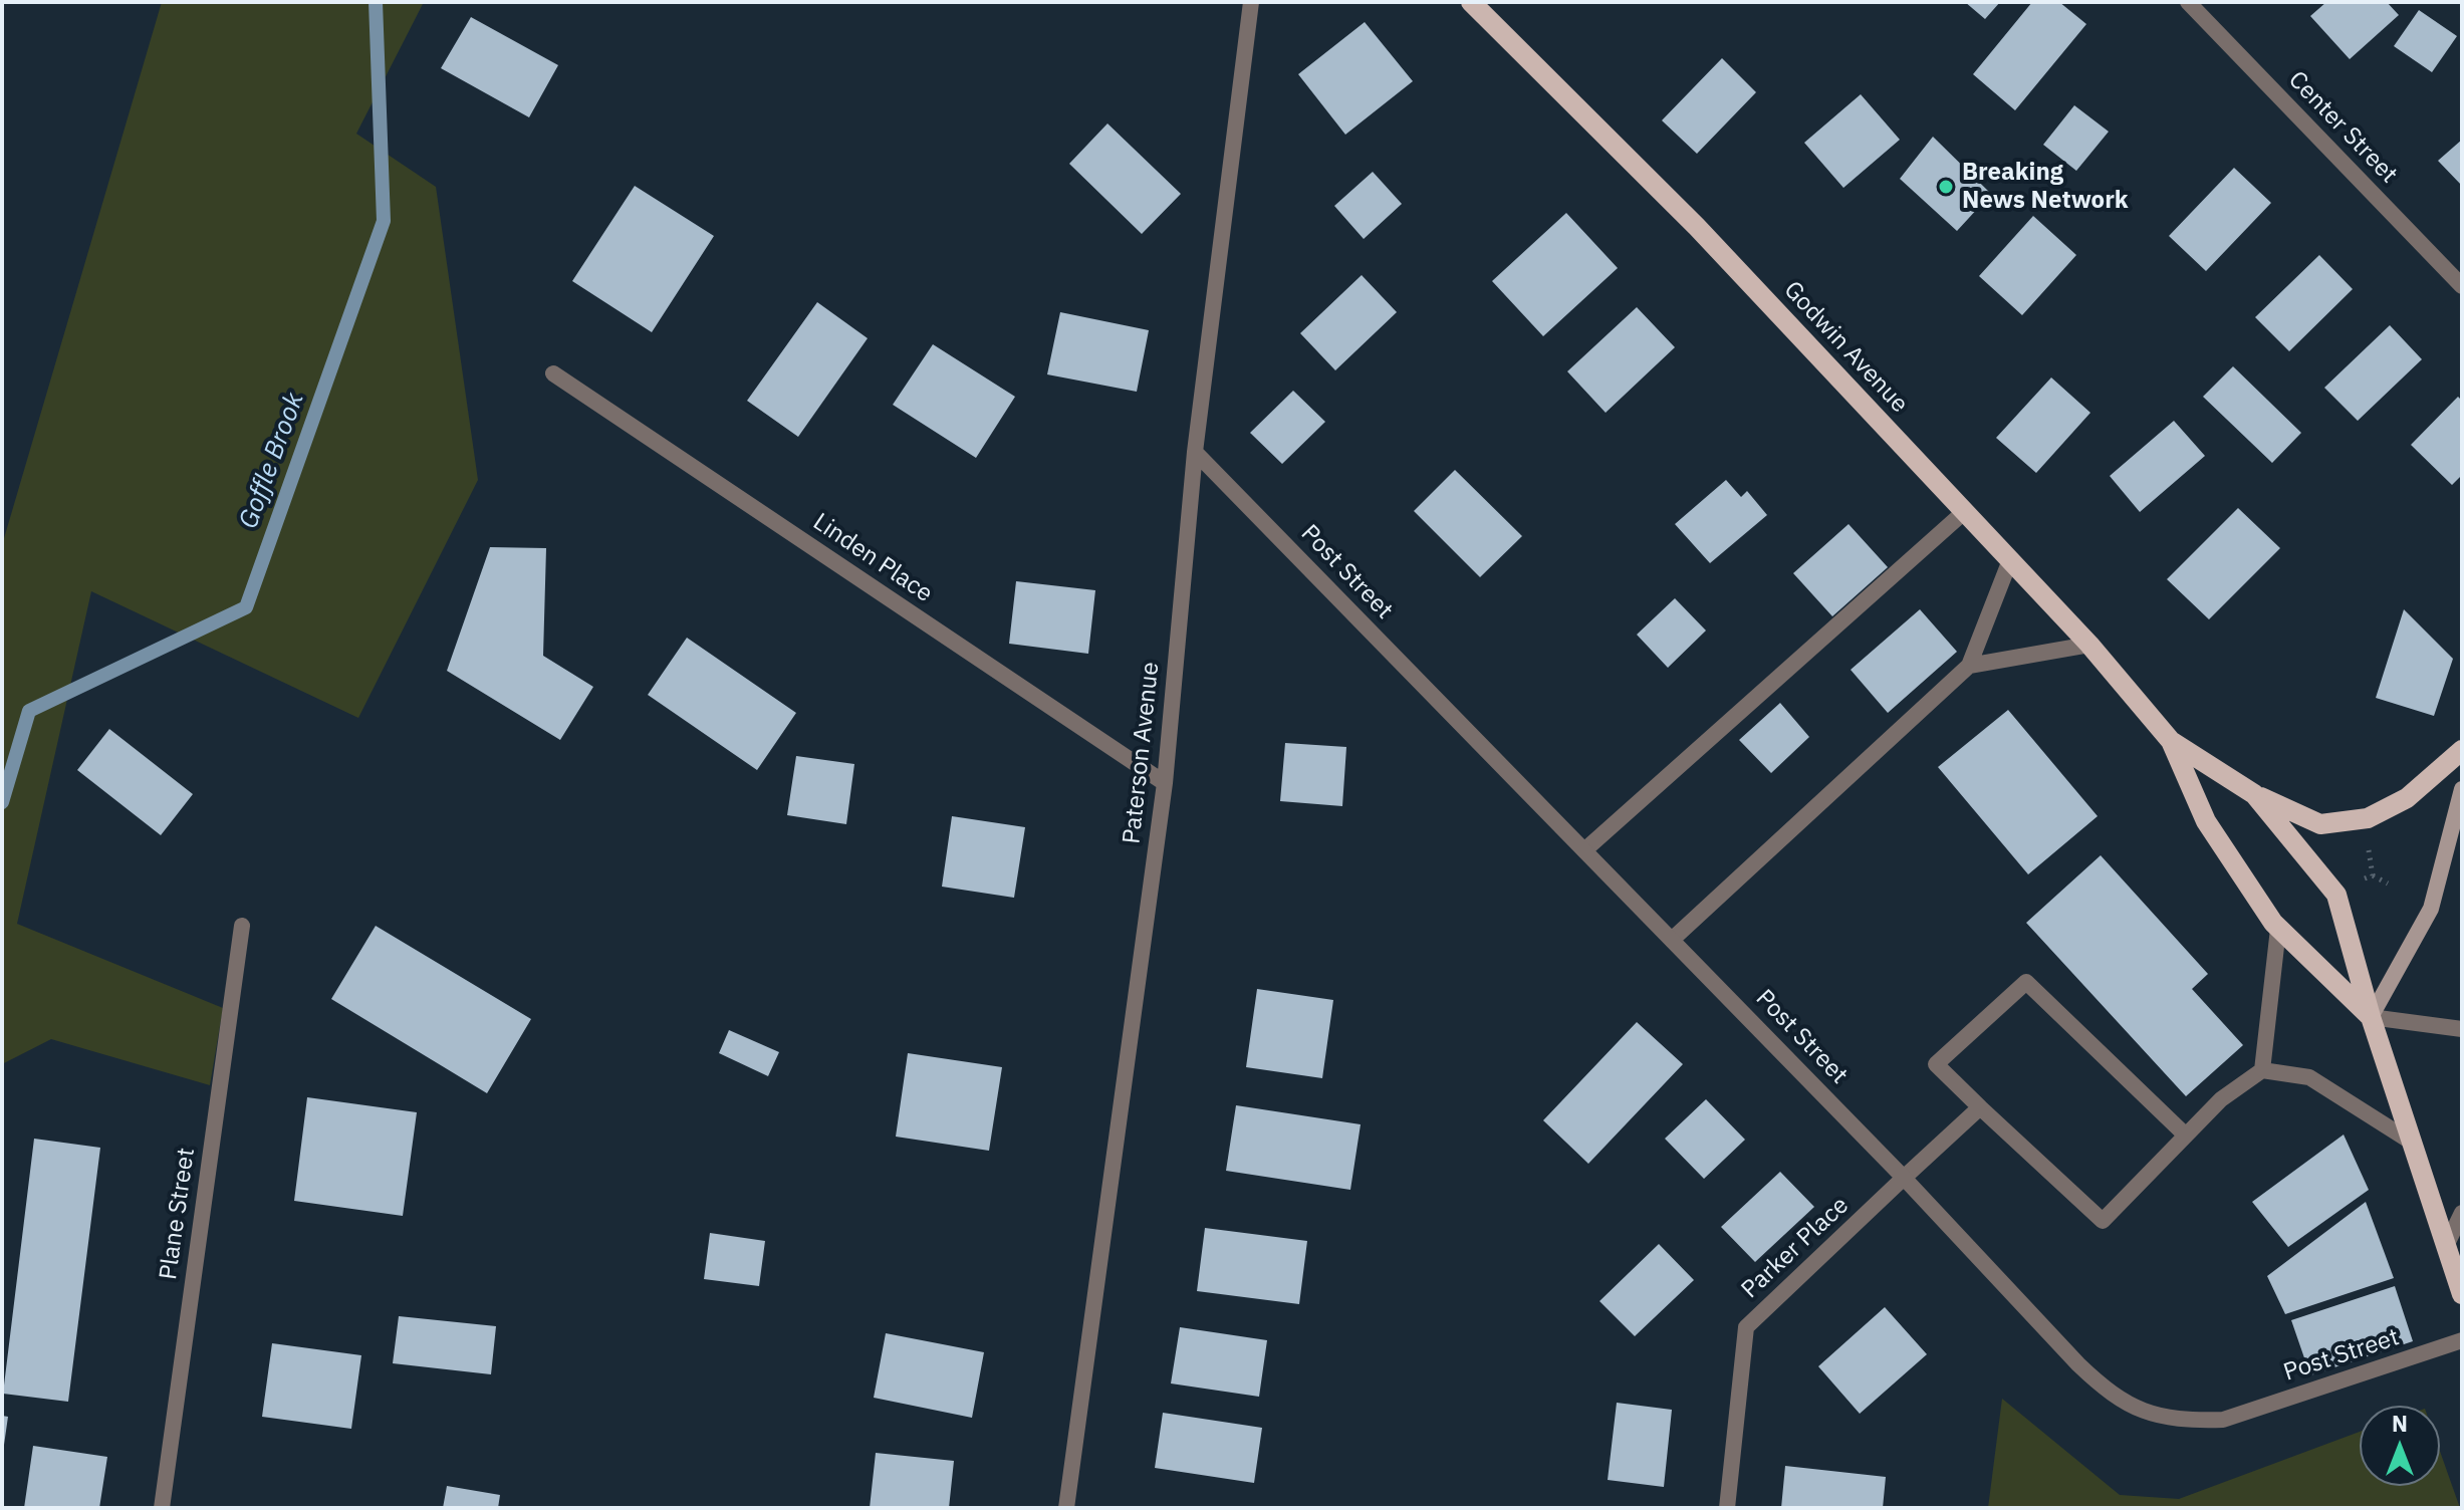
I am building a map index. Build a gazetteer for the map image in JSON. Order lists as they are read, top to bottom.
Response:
{
  "streets": {
    "main road": ["Godwin Avenue"],
    "street": [
      "Center Street",
      "Linden Place",
      "Post Street",
      "Paterson Avenue",
      "Plane Street",
      "Parker Place"
    ]
  },
  "crossings": [
    ["Linden Place", "Paterson Avenue"],
    ["Post Street", "Paterson Avenue"],
    ["Post Street", "Parker Place"]
  ],
  "water": ["Goffle Brook"],
  "places": ["Breaking News Network"],
  "north": "top"
}
